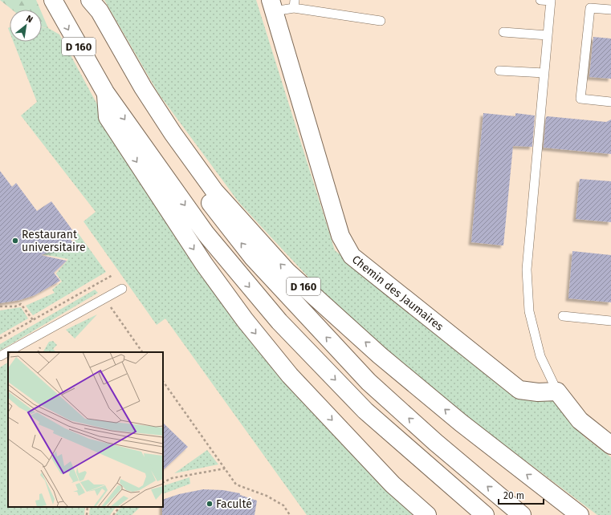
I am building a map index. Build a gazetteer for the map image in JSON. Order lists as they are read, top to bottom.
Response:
{
  "streets": {
    "main road": ["D 160", "Chemin des Jaumaires"]
  },
  "places": ["Restaurant universitaire", "Faculté"],
  "scale_bar": "20 m",
  "north": "top right"
}
